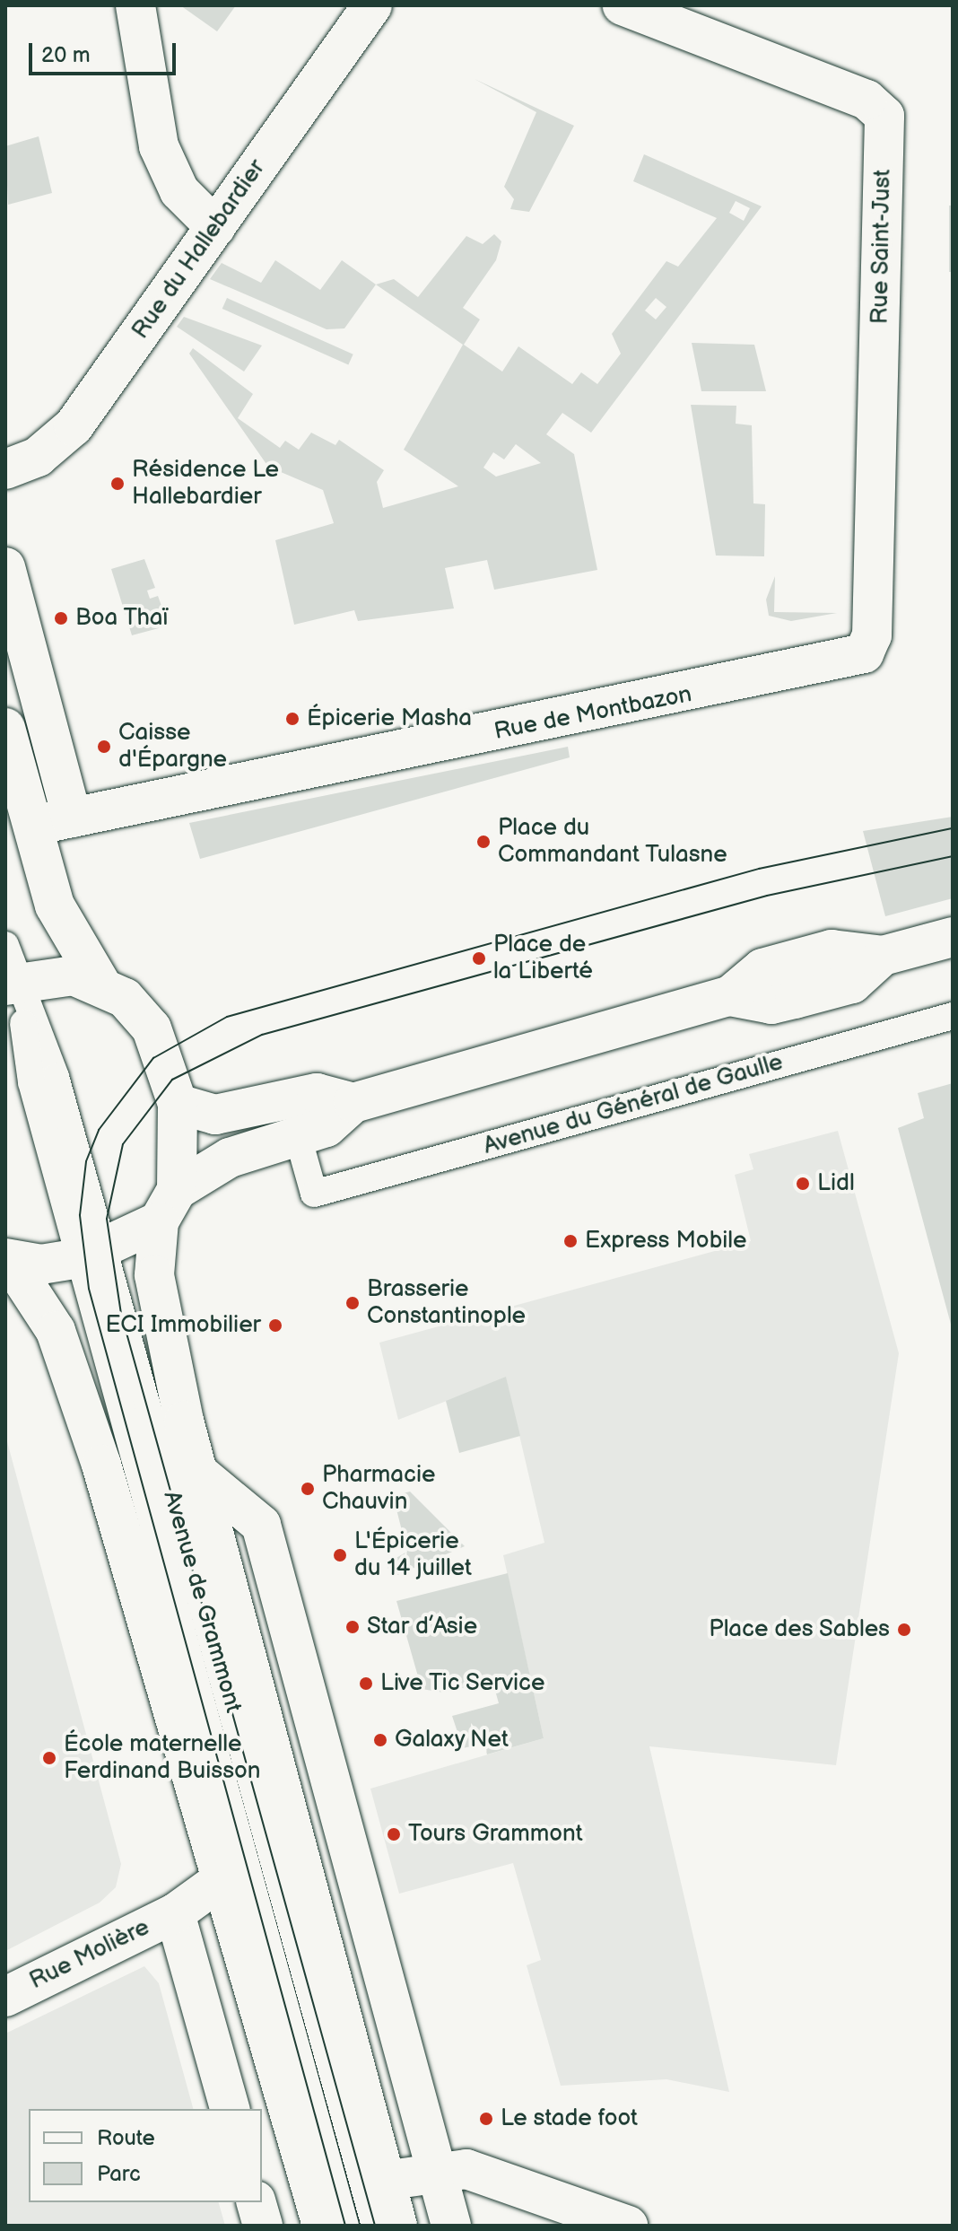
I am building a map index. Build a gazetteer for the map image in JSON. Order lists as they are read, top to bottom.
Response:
{
  "streets": {
    "street": [
      "Rue Saint-Just",
      "Rue du Hallebardier",
      "Rue de Montbazon",
      "Avenue de Grammont",
      "Rue Molière"
    ],
    "lane": ["Avenue du Général de Gaulle"]
  },
  "crossings": [
    ["Rue Saint-Just", "Rue de Montbazon"]
  ],
  "places": [
    "Résidence Le Hallebardier",
    "Boa Thaï",
    "Épicerie Masha",
    "Caisse d'Épargne",
    "Place du Commandant Tulasne",
    "Place de la Liberté",
    "Lidl",
    "Express Mobile",
    "Brasserie Constantinople",
    "ECI Immobilier",
    "Pharmacie Chauvin",
    "L'Épicerie du 14 juillet",
    "Star d’Asie",
    "Place des Sables",
    "Live Tic Service",
    "Galaxy Net",
    "École maternelle Ferdinand Buisson",
    "Tours Grammont",
    "Le stade foot"
  ],
  "legend": ["Route", "Parc"],
  "scale_bar": "20 m"
}
